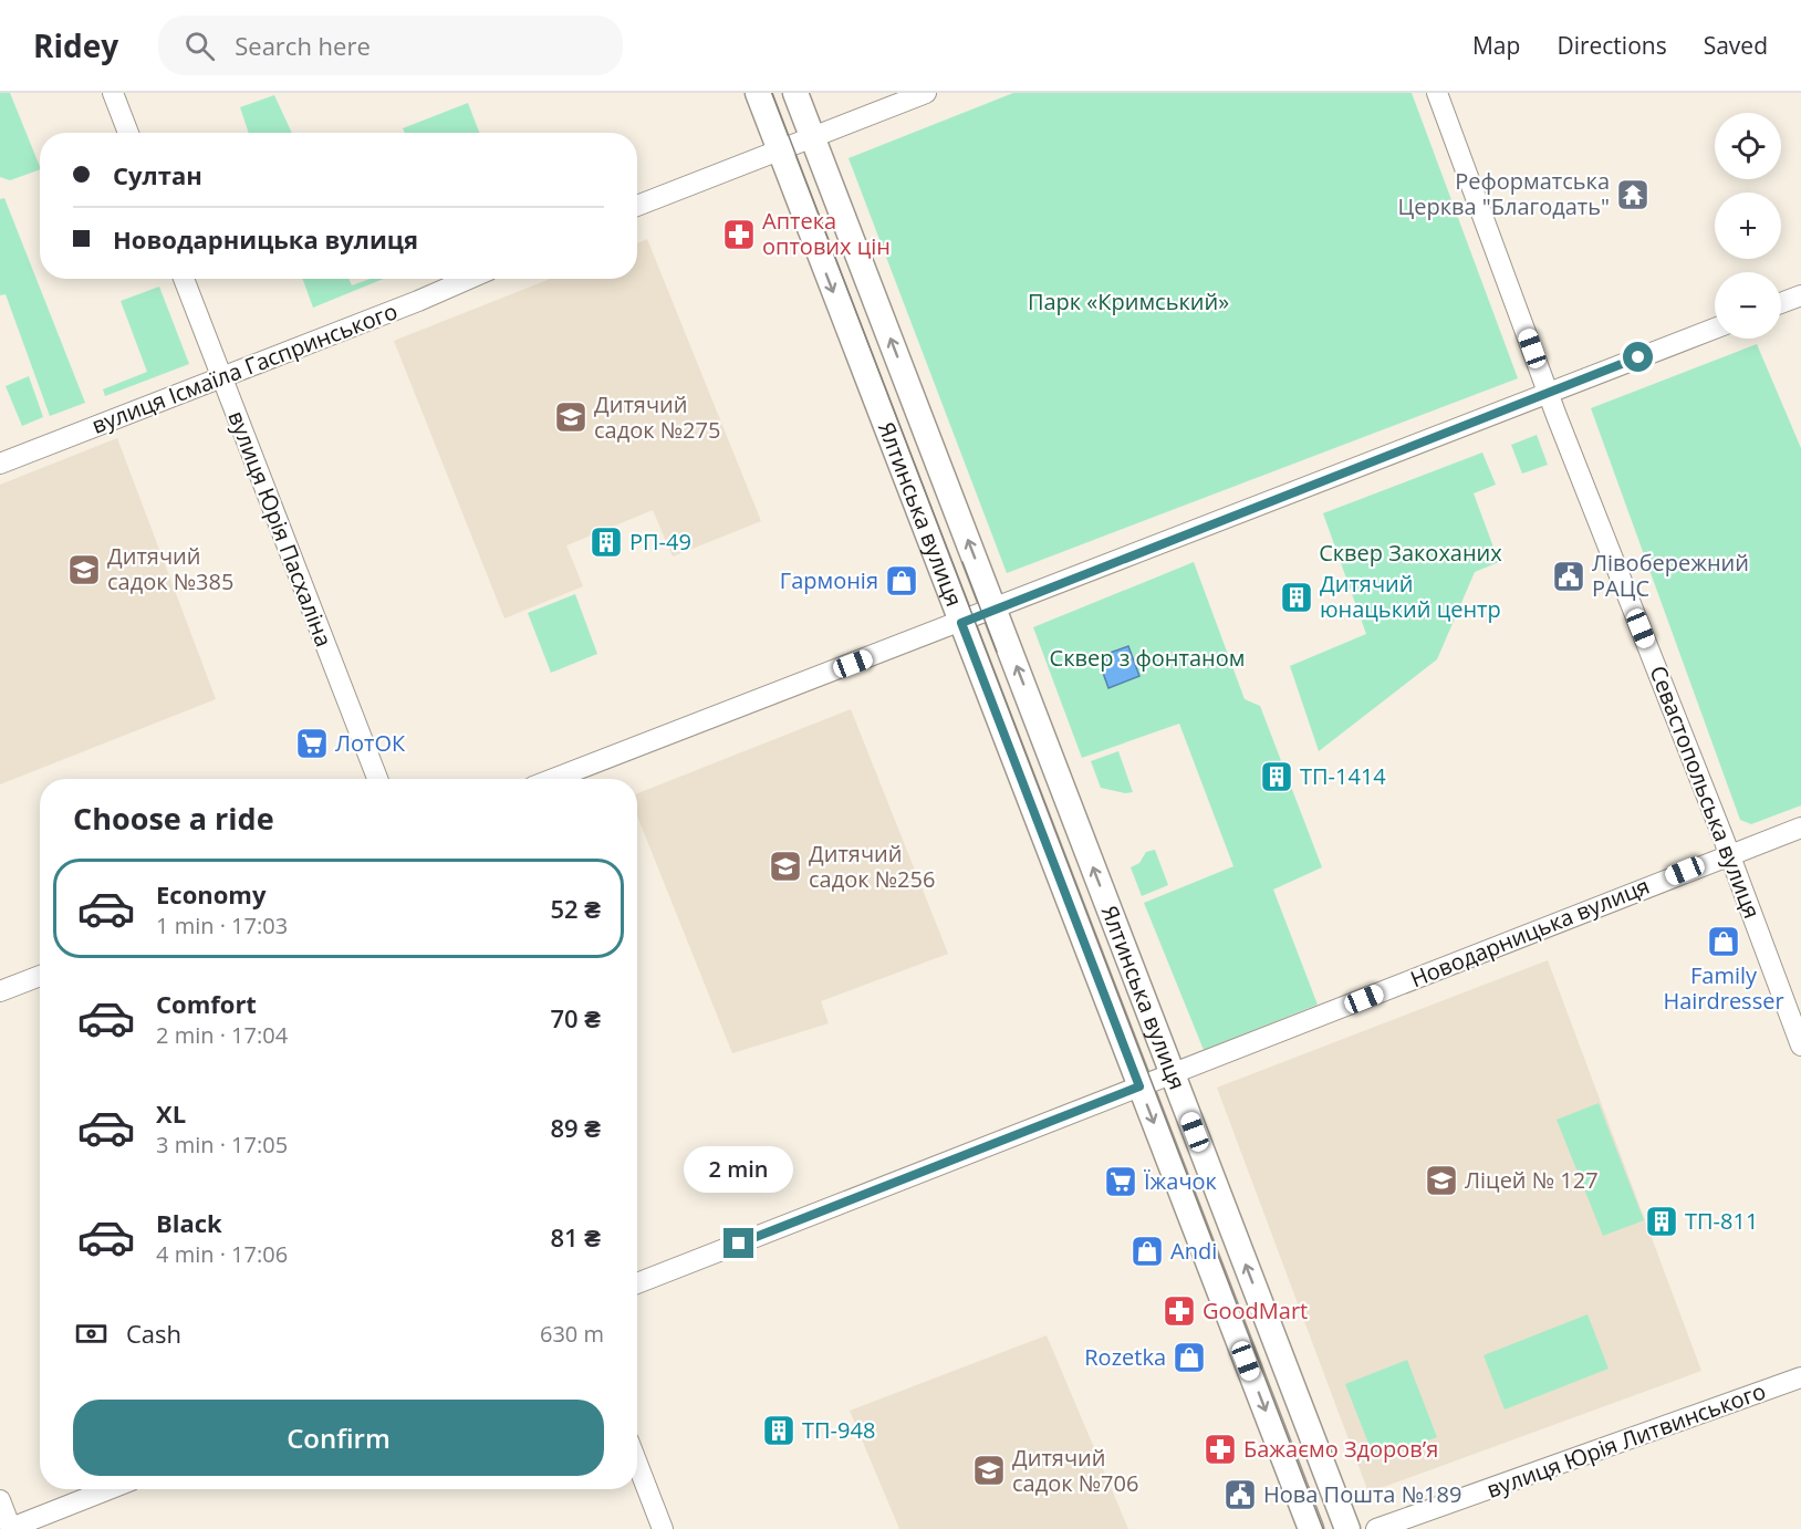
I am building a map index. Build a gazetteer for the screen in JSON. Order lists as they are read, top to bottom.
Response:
{
  "streets": {
    "street": [
      "вулиця Ісмаїла Гаспринського",
      "Ялтинська вулиця",
      "вулиця Юрія Пасхаліна",
      "Севастопольська вулиця",
      "Новодарницька вулиця",
      "вулиця Юрія Литвинського"
    ]
  },
  "crossings": [
    ["вулиця Ісмаїла Гаспринського", "вулиця Юрія Пасхаліна"],
    ["Ялтинська вулиця", "Новодарницька вулиця"],
    ["Севастопольська вулиця", "Новодарницька вулиця"]
  ],
  "parks": ["Парк «Кримський»", "Сквер Закоханих", "Сквер з фонтаном"],
  "places": {
    "temple": ["Реформатська Церква \"Благодать\""],
    "pharmacy": ["Аптека оптових цін", "GoodMart", "Бажаємо Здоров’я"],
    "school or university": [
      "Дитячий садок №275",
      "Дитячий садок №385",
      "Дитячий садок №256",
      "Ліцей № 127",
      "Дитячий садок №706"
    ],
    "building": [
      "РП-49",
      "Дитячий юнацький центр",
      "ТП-1414",
      "ТП-811",
      "ТП-948"
    ],
    "public building": ["Лівобережний РАЦС", "Нова Пошта №189"],
    "shop": [
      "Гармонія",
      "Family Hairdresser",
      "Andi",
      "Rozetka"
    ],
    "supermarket": ["ЛотОК", "Їжачок"]
  },
  "page": {
    "header": "Ridey",
    "search": "Search here",
    "nav": ["Map", "Directions", "Saved"],
    "map_buttons": ["+", "−"],
    "banner": ["Султан", "Новодарницька вулиця"],
    "heading": "Choose a ride",
    "list": [
      {
        "name": "Economy",
        "note": "1 min · 17:03",
        "value": "52 ₴"
      },
      {
        "name": "Comfort",
        "note": "2 min · 17:04",
        "value": "70 ₴"
      },
      {
        "name": "XL",
        "note": "3 min · 17:05",
        "value": "89 ₴"
      },
      {
        "name": "Black",
        "note": "4 min · 17:06",
        "value": "81 ₴"
      }
    ],
    "bubble": "2 min",
    "pay": ["Cash", "630 m"],
    "buttons": "Confirm"
  }
}
